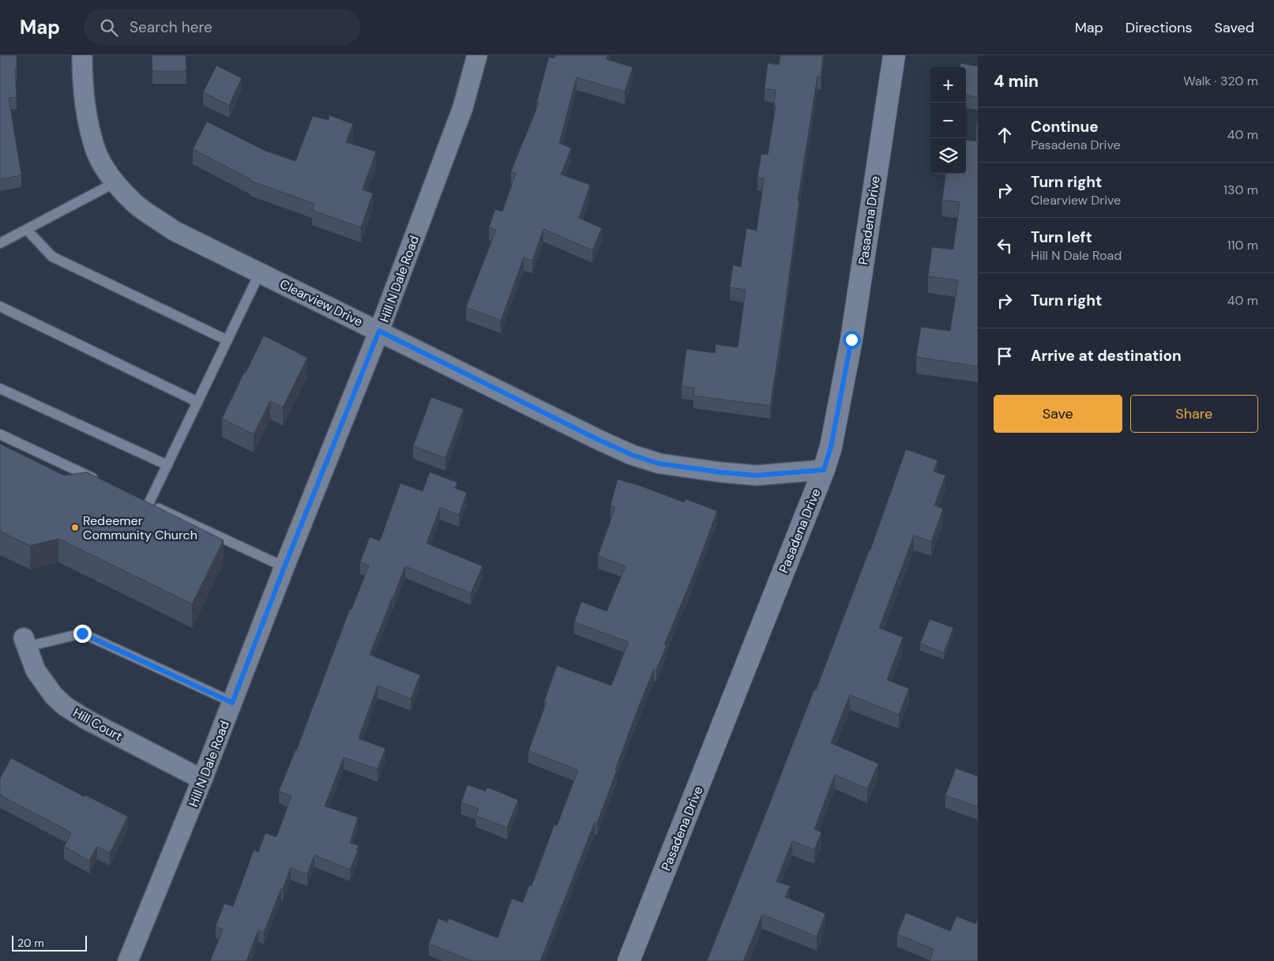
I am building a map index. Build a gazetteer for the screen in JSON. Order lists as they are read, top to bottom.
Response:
{
  "streets": {
    "street": [
      "Pasadena Drive",
      "Hill N Dale Road",
      "Clearview Drive",
      "Hill Court"
    ]
  },
  "crossings": [
    ["Pasadena Drive", "Clearview Drive"],
    ["Hill N Dale Road", "Clearview Drive"],
    ["Hill N Dale Road", "Hill Court"]
  ],
  "places": ["Redeemer Community Church"],
  "scale_bar": "20 m",
  "page": {
    "header": "Map",
    "search": "Search here",
    "nav": ["Map", "Directions", "Saved"],
    "heading": ["4 min", "Walk · 320 m"],
    "map_buttons": ["+", "−"],
    "list": [
      ["Continue", "Pasadena Drive", "40 m"],
      ["Turn right", "Clearview Drive", "130 m"],
      ["Turn left", "Hill N Dale Road", "110 m"],
      ["Turn right", "40 m"],
      "Arrive at destination"
    ],
    "buttons": ["Save", "Share"],
    "scale": "20 m"
  }
}
